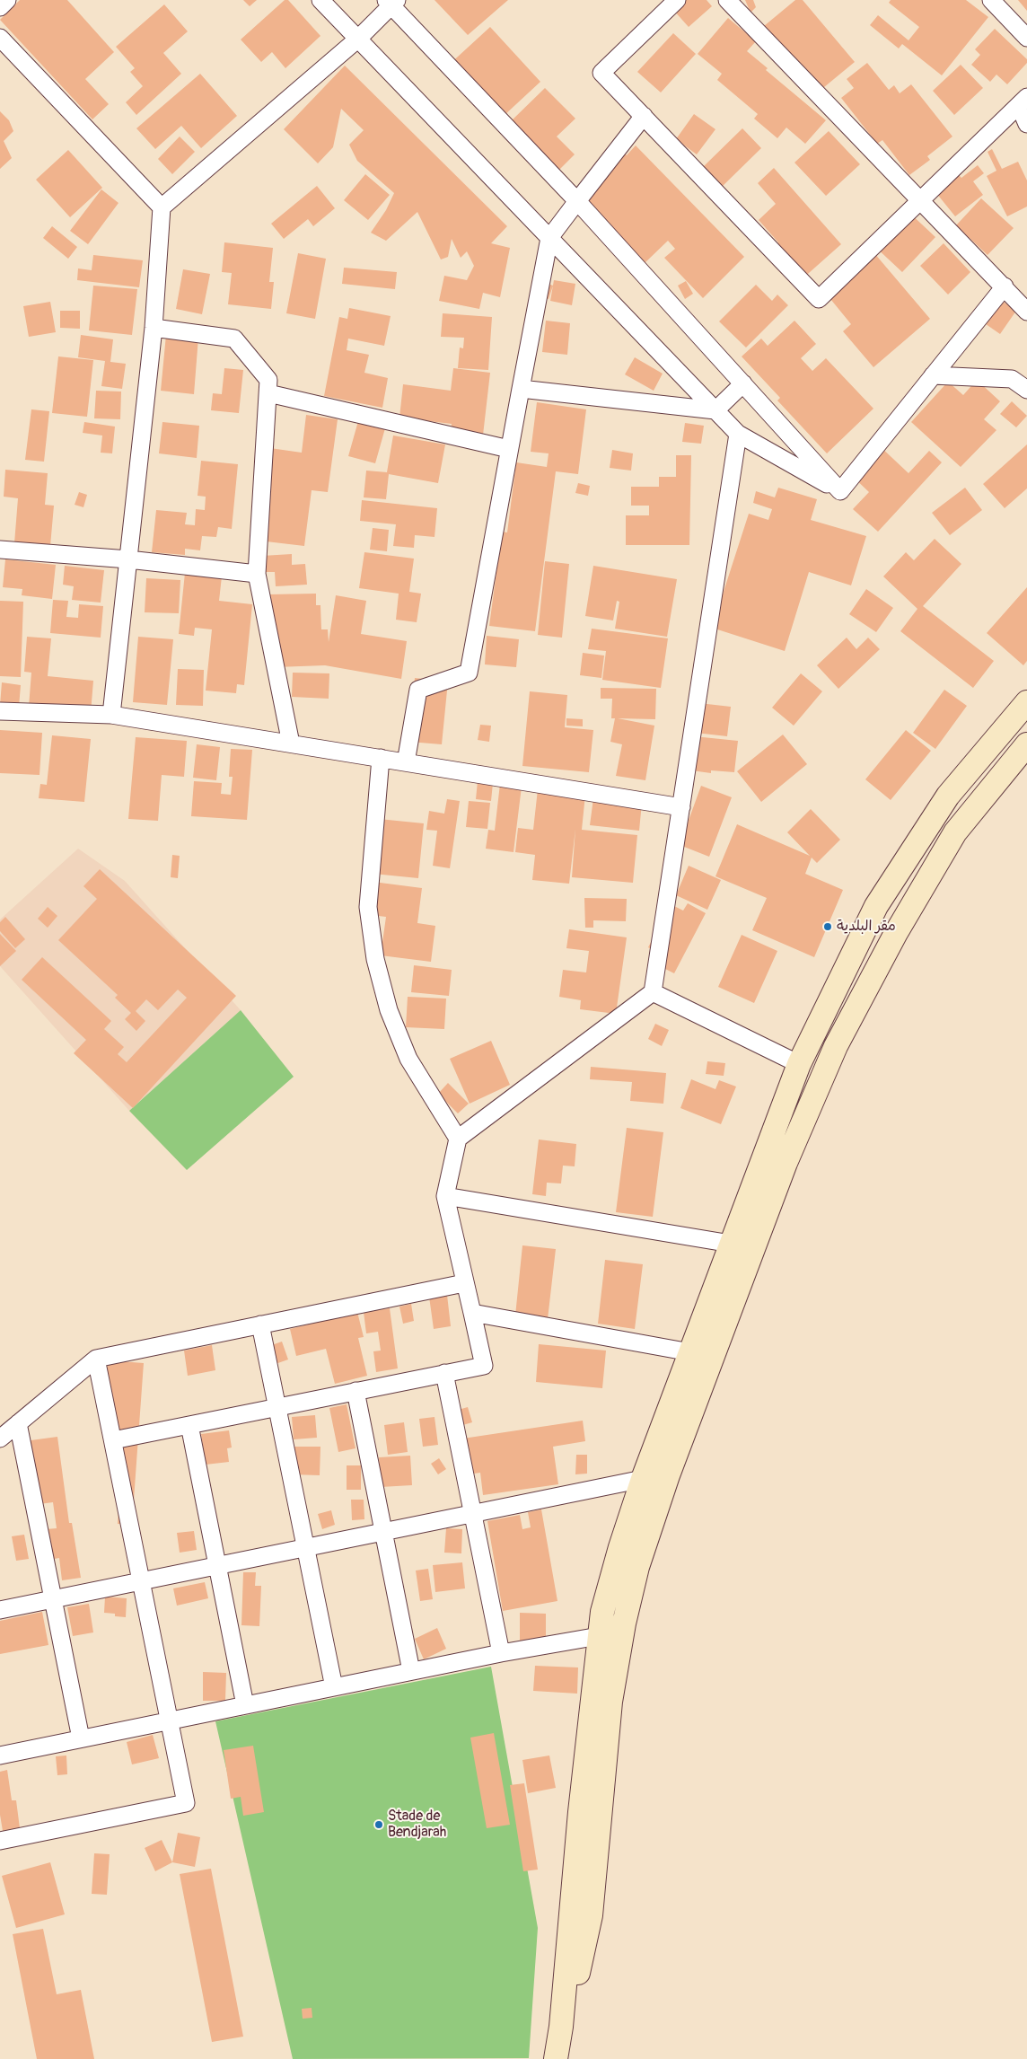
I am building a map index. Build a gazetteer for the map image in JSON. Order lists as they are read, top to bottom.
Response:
{
  "places": ["مقر البلدية", "Stade de Bendjarah"]
}
